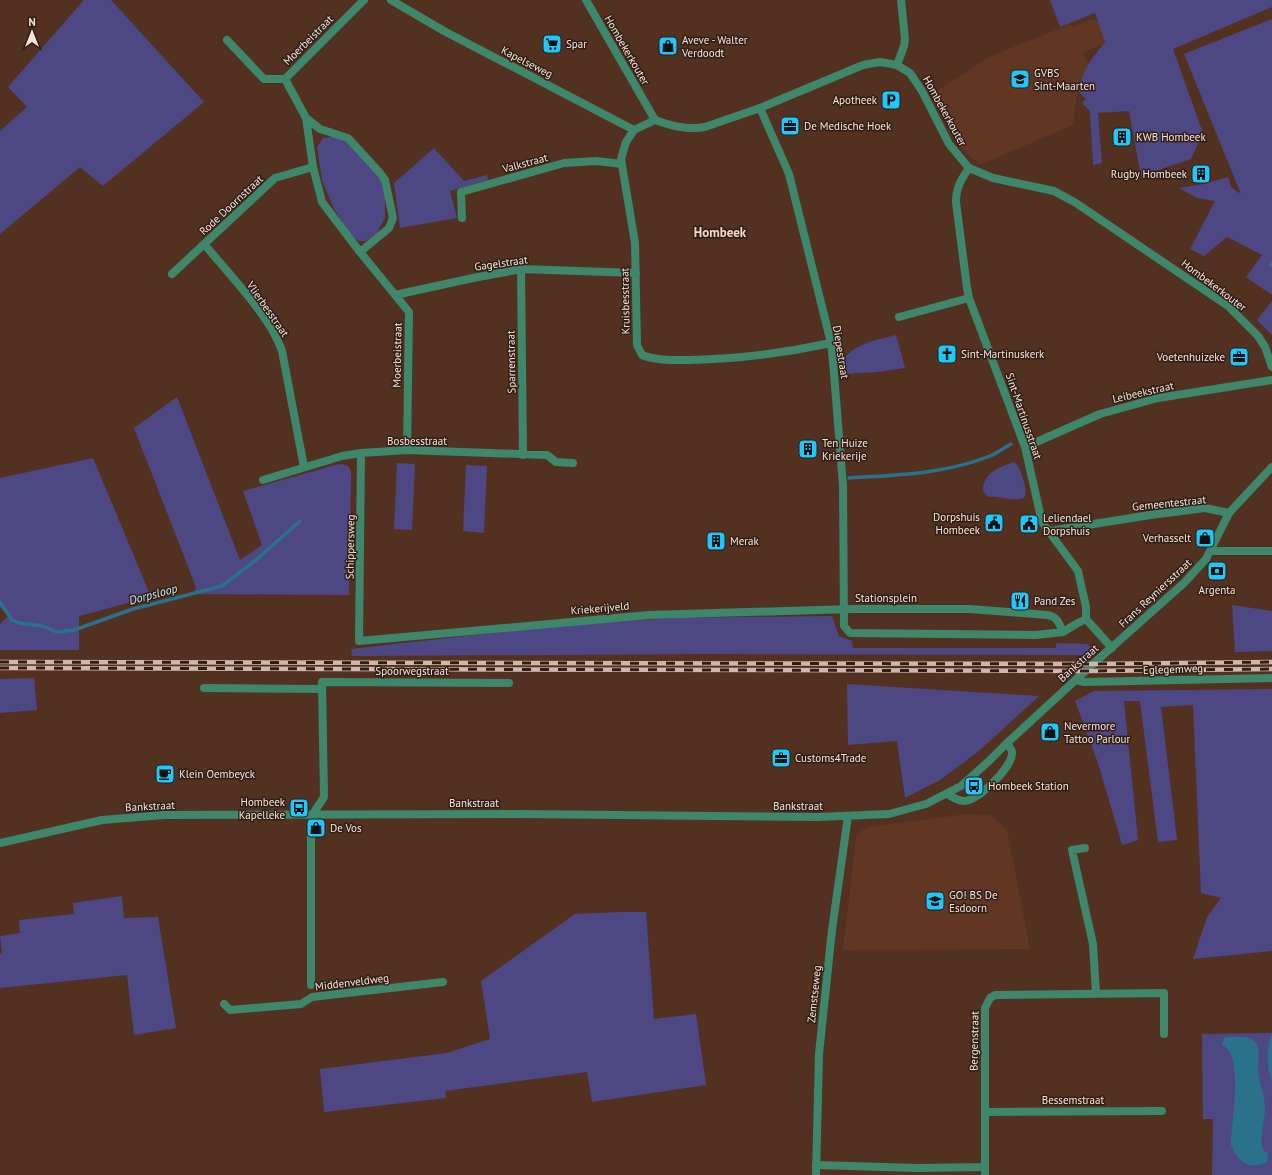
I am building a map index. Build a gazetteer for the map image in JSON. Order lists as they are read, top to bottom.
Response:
{
  "streets": {
    "street": [
      "Moerbeistraat",
      "Hombekerkouter",
      "Kapelseweg",
      "Valkstraat",
      "Rode Doornstraat",
      "Gagelstraat",
      "Kruisbesstraat",
      "Vlierbesstraat",
      "Diepestraat",
      "Sparrenstraat",
      "Leibeekstraat",
      "Sint-Martinusstraat",
      "Bosbesstraat",
      "Gemeentestraat",
      "Schippersweg",
      "Frans Reyniersstraat",
      "Stationsplein",
      "Kriekerijveld",
      "Bankstraat",
      "Eglegemweg",
      "Spoorwegstraat",
      "Middenveldweg",
      "Zemstseweg",
      "Bergenstraat",
      "Bessemstraat"
    ]
  },
  "crossings": [
    ["Moerbeistraat", "Rode Doornstraat"],
    ["Moerbeistraat", "Gagelstraat"],
    ["Moerbeistraat", "Bosbesstraat"],
    ["Hombekerkouter", "Diepestraat"],
    ["Hombekerkouter", "Sint-Martinusstraat"],
    ["Kapelseweg", "Kruisbesstraat"],
    ["Valkstraat", "Kruisbesstraat"],
    ["Rode Doornstraat", "Vlierbesstraat"],
    ["Gagelstraat", "Kruisbesstraat"],
    ["Gagelstraat", "Sparrenstraat"],
    ["Kruisbesstraat", "Diepestraat"],
    ["Vlierbesstraat", "Bosbesstraat"],
    ["Diepestraat", "Stationsplein"],
    ["Diepestraat", "Kriekerijveld"],
    ["Sparrenstraat", "Bosbesstraat"],
    ["Leibeekstraat", "Sint-Martinusstraat"],
    ["Sint-Martinusstraat", "Gemeentestraat"],
    ["Sint-Martinusstraat", "Stationsplein"],
    ["Bosbesstraat", "Schippersweg"],
    ["Gemeentestraat", "Frans Reyniersstraat"],
    ["Schippersweg", "Kriekerijveld"],
    ["Frans Reyniersstraat", "Bankstraat"],
    ["Stationsplein", "Kriekerijveld"],
    ["Bankstraat", "Eglegemweg"],
    ["Bankstraat", "Middenveldweg"],
    ["Bankstraat", "Zemstseweg"],
    ["Zemstseweg", "Bergenstraat"],
    ["Bergenstraat", "Bessemstraat"]
  ],
  "districts": ["Hombeek"],
  "water": ["Dorpsloop"],
  "places": {
    "supermarket": ["Spar"],
    "shop": [
      "Aveve - Walter Verdoodt",
      "Verhasselt",
      "Nevermore Tattoo Parlour",
      "De Vos"
    ],
    "school or university": ["GVBS Sint-Maarten", "GO! BS De Esdoorn"],
    "parking": ["Apotheek"],
    "office": ["De Medische Hoek", "Voetenhuizeke", "Customs4Trade"],
    "building": [
      "KWB Hombeek",
      "Rugby Hombeek",
      "Ten Huize Kriekerije",
      "Merak"
    ],
    "church": ["Sint-Martinuskerk"],
    "public building": ["Dorpshuis Hombeek", "Leliendael Dorpshuis"],
    "bank": ["Argenta"],
    "restaurant": ["Pand Zes"],
    "cafe": ["Klein Oembeyck"],
    "bus stop": ["Hombeek Station", "Hombeek Kapelleke"]
  },
  "north": "top"
}
